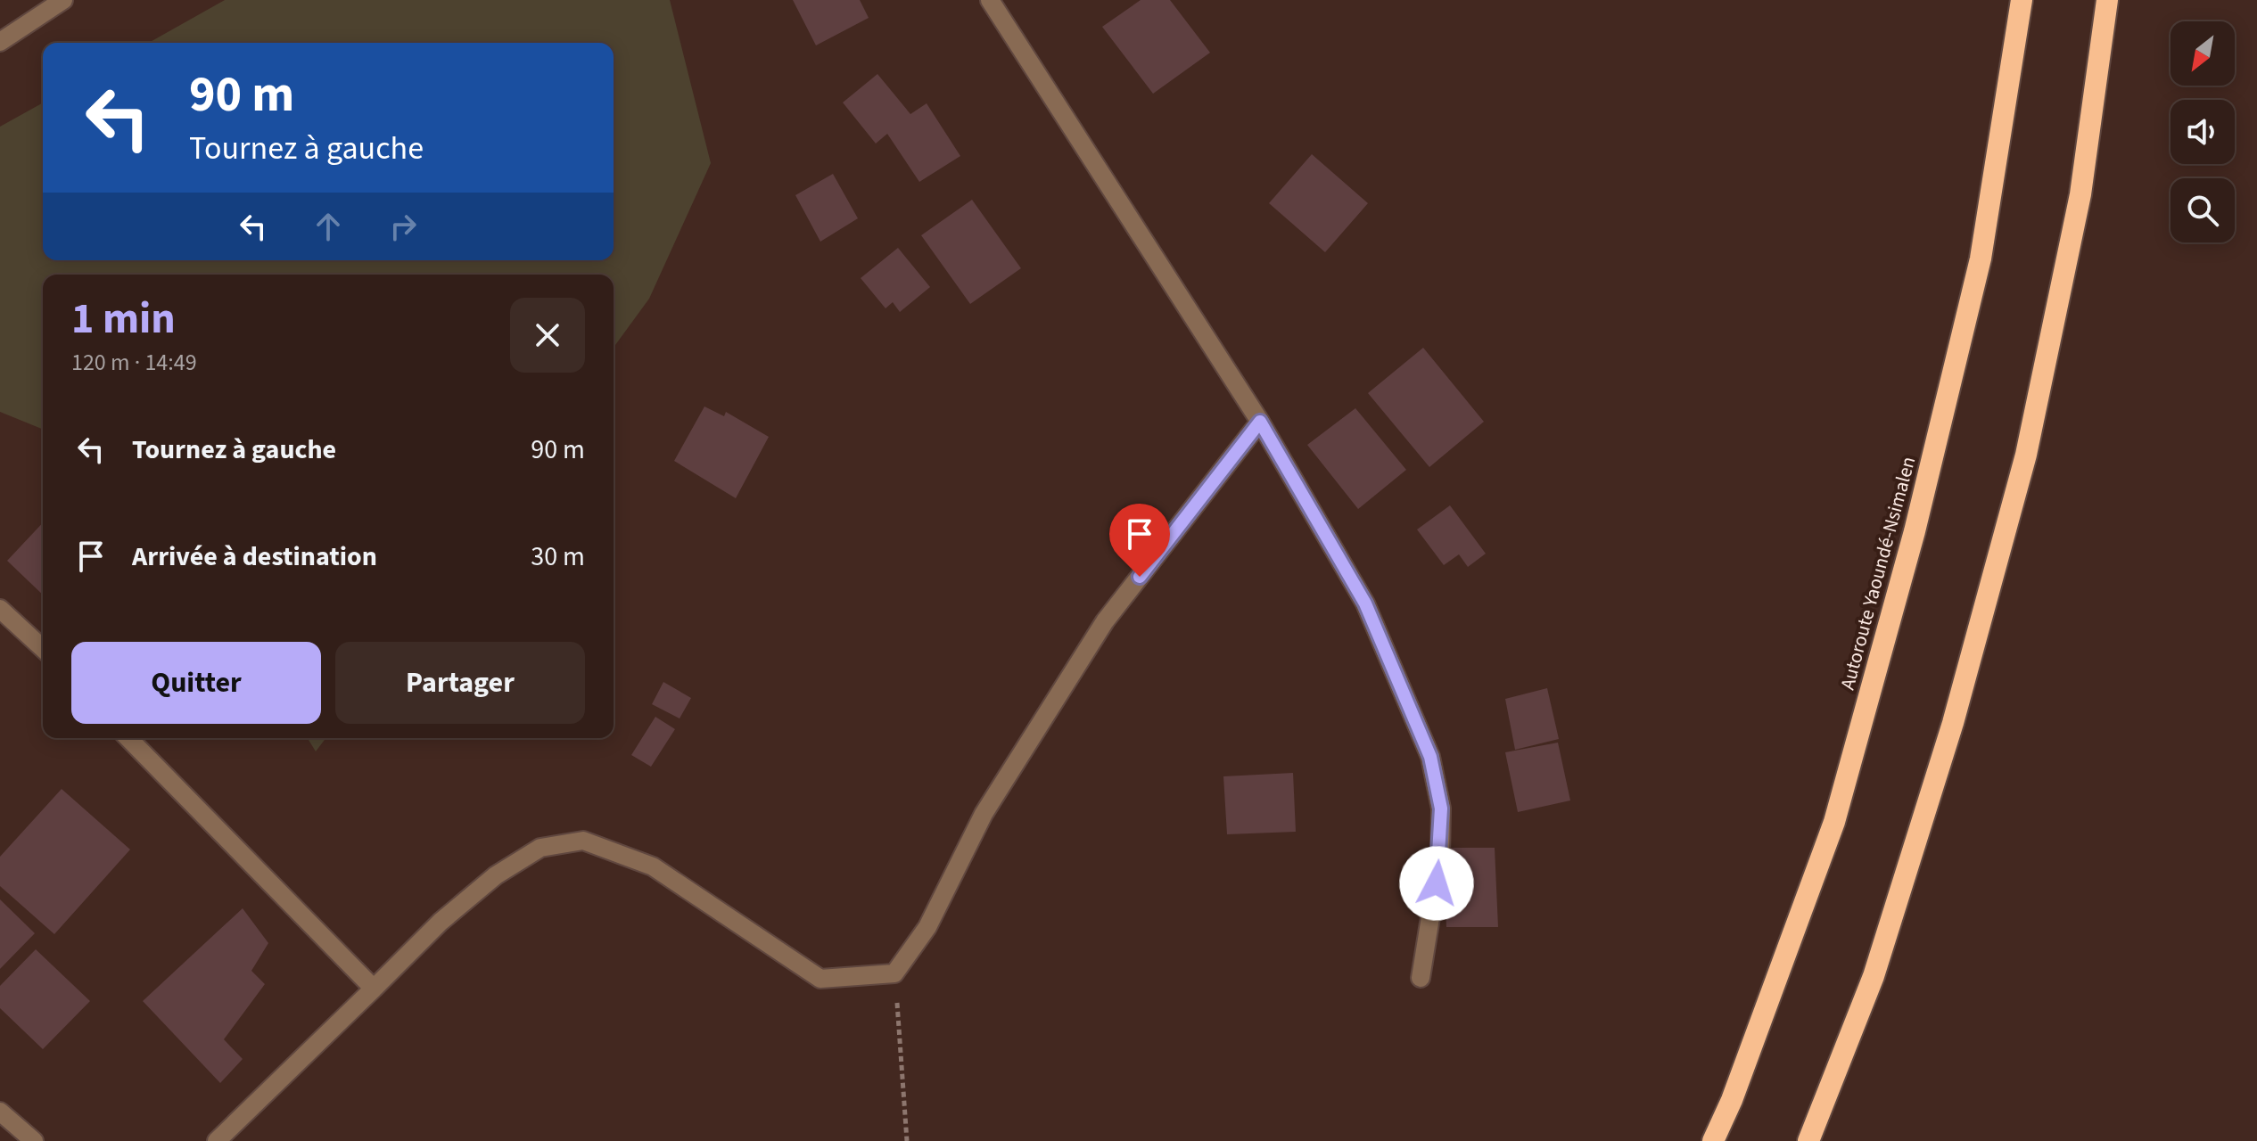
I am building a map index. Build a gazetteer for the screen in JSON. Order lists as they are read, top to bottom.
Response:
{
  "streets": {
    "highway": ["Autoroute Yaoundé-Nsimalen"]
  },
  "north": "bottom left",
  "page": {
    "turn": ["90 m", "Tournez à gauche"],
    "heading": ["1 min", "120 m · 14:49"],
    "list": [
      {
        "name": "Tournez à gauche",
        "value": "90 m"
      },
      {
        "name": "Arrivée à destination",
        "value": "30 m"
      }
    ],
    "buttons": ["Quitter", "Partager"]
  }
}
